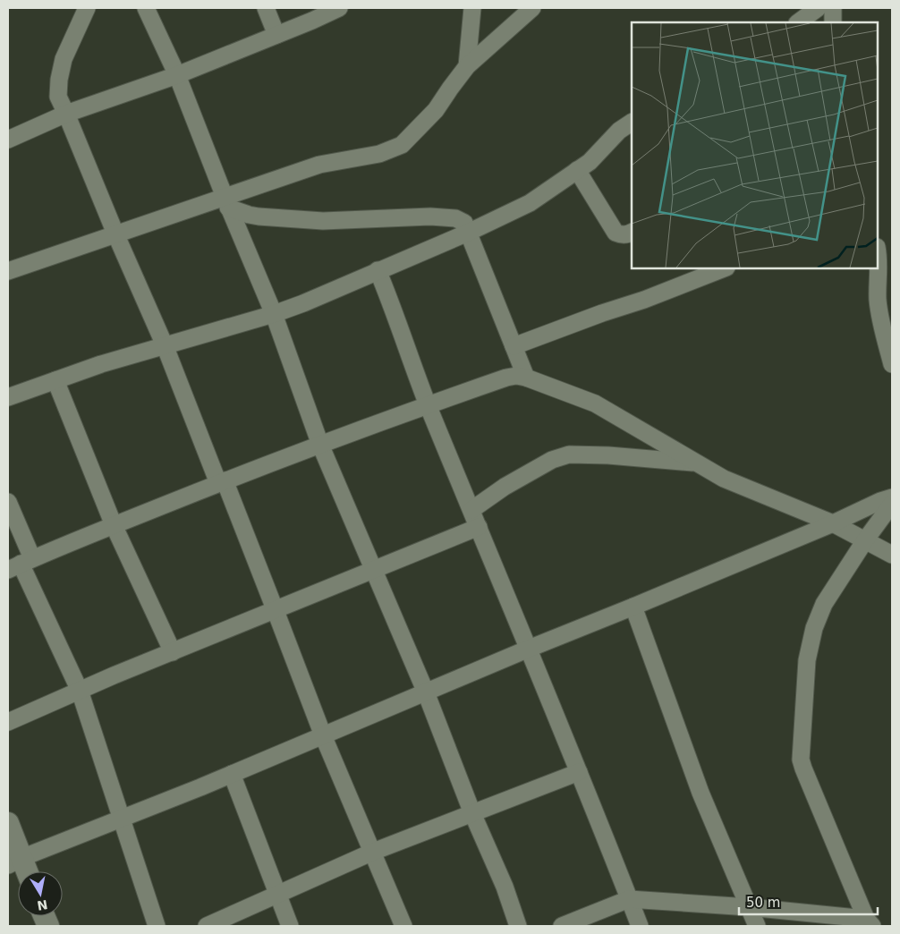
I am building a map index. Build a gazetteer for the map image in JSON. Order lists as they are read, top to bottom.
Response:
{
  "scale_bar": "50 m",
  "north": "bottom"
}
